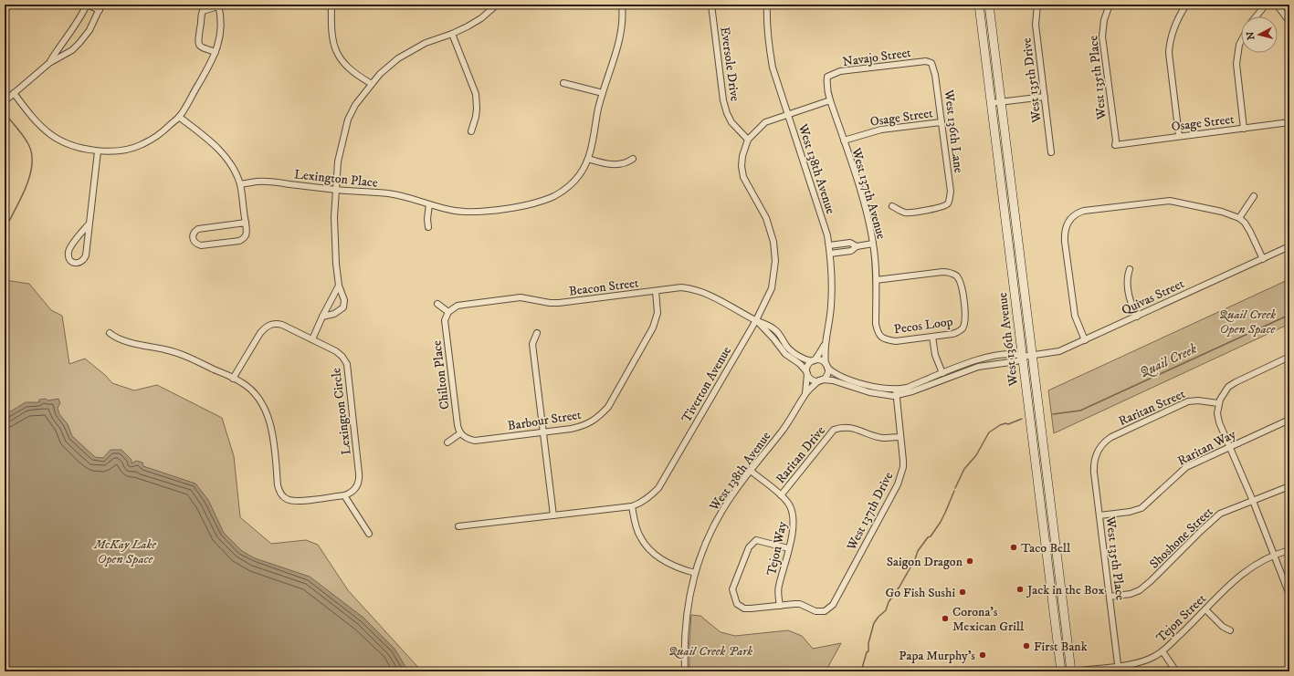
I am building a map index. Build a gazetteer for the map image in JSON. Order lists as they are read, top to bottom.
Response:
{
  "streets": {
    "main road": ["West 136th Avenue"],
    "street": [
      "Navajo Street",
      "Eversole Drive",
      "West 135th Place",
      "West 135th Drive",
      "Osage Street",
      "West 136th Lane",
      "West 138th Avenue",
      "Lexington Place",
      "West 137th Avenue",
      "Beacon Street",
      "Quivas Street",
      "Pecos Loop",
      "Chilton Place",
      "Tiverton Avenue",
      "Raritan Street",
      "Lexington Circle",
      "Barbour Street",
      "Raritan Way",
      "Raritan Drive",
      "West 137th Drive",
      "Shoshone Street",
      "Tejon Way",
      "Tejon Street"
    ]
  },
  "crossings": [
    ["Navajo Street", "West 136th Lane"],
    ["Navajo Street", "West 137th Avenue"],
    ["Eversole Drive", "Tiverton Avenue"],
    ["West 135th Place", "Osage Street"],
    ["West 135th Place", "Raritan Street"],
    ["West 135th Place", "Raritan Way"],
    ["West 135th Place", "Shoshone Street"],
    ["West 135th Place", "Tejon Street"],
    ["Osage Street", "West 136th Lane"],
    ["Osage Street", "West 137th Avenue"],
    ["West 138th Avenue", "Beacon Street"],
    ["West 138th Avenue", "Quivas Street"],
    ["West 138th Avenue", "Tiverton Avenue"],
    ["West 138th Avenue", "Tejon Way"],
    ["West 137th Avenue", "Pecos Loop"],
    ["Beacon Street", "Quivas Street"],
    ["Beacon Street", "Chilton Place"],
    ["Beacon Street", "Tiverton Avenue"],
    ["Beacon Street", "Barbour Street"],
    ["Quivas Street", "West 136th Avenue"],
    ["Quivas Street", "West 137th Drive"],
    ["West 136th Avenue", "Tejon Street"],
    ["Chilton Place", "Barbour Street"],
    ["Raritan Drive", "West 137th Drive"],
    ["Raritan Drive", "Tejon Way"],
    ["West 137th Drive", "Tejon Way"]
  ],
  "water": ["Quail Creek"],
  "parks": ["Quail Creek Open Space", "McKay Lake Open Space", "Quail Creek Park"],
  "places": [
    "Taco Bell",
    "Saigon Dragon",
    "Jack in the Box",
    "Go Fish Sushi",
    "Corona's Mexican Grill",
    "First Bank",
    "Papa Murphy's"
  ],
  "north": "left"
}
